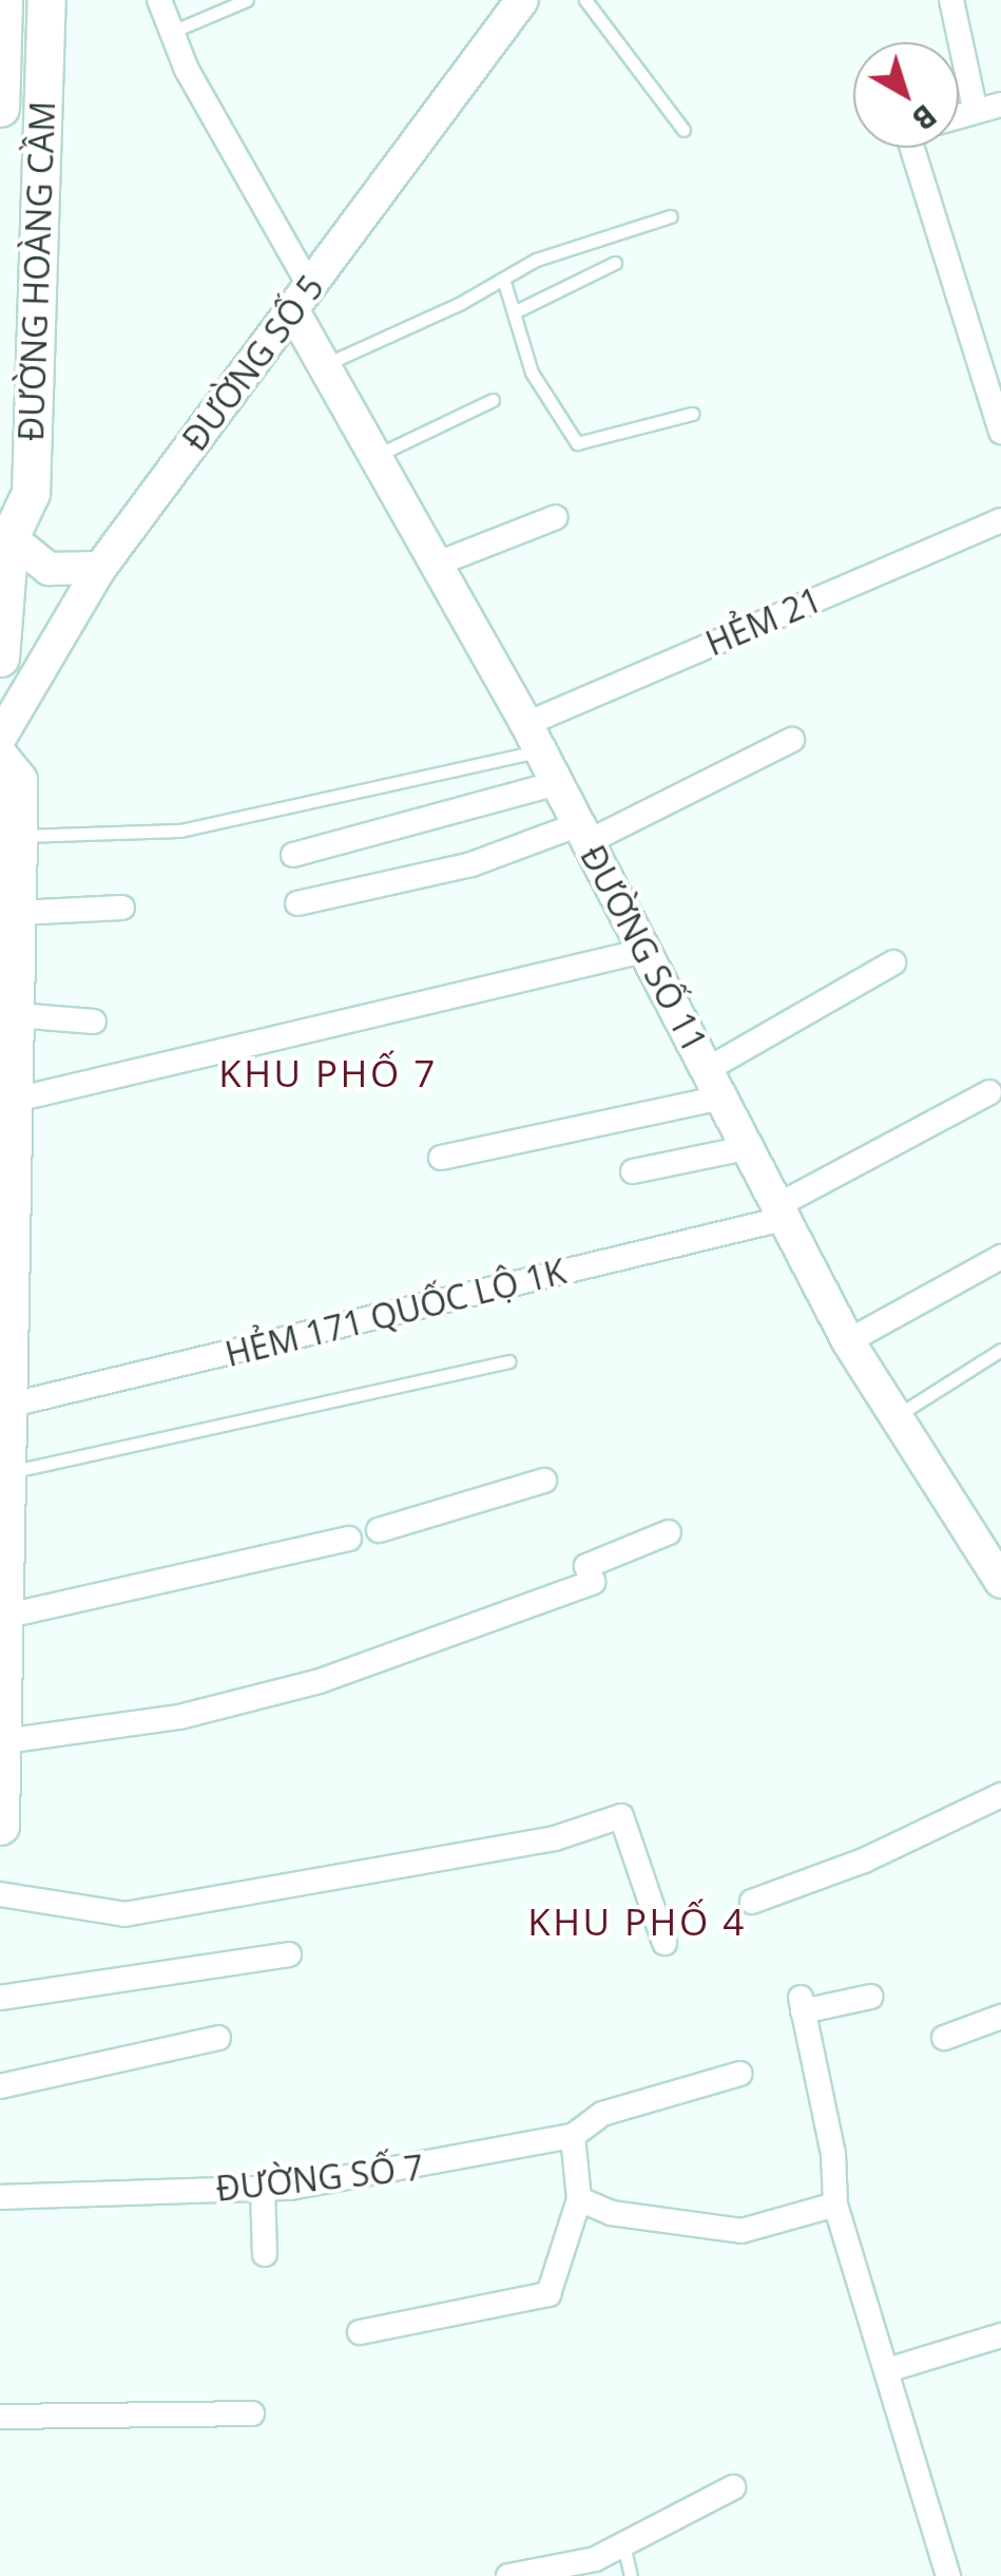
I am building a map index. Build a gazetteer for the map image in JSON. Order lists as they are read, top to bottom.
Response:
{
  "streets": {
    "main road": ["ĐƯỜNG HOÀNG CẦM", "ĐƯỜNG SỐ 5", "ĐƯỜNG SỐ 11"],
    "street": ["HẺM 21", "HẺM 171 QUỐC LỘ 1K", "ĐƯỜNG SỐ 7"]
  },
  "crossings": [
    ["ĐƯỜNG SỐ 5", "ĐƯỜNG SỐ 11"],
    ["HẺM 21", "ĐƯỜNG SỐ 11"],
    ["ĐƯỜNG SỐ 11", "HẺM 171 QUỐC LỘ 1K"]
  ],
  "districts": ["KHU PHỐ 7", "KHU PHỐ 4"],
  "north": "bottom right"
}
